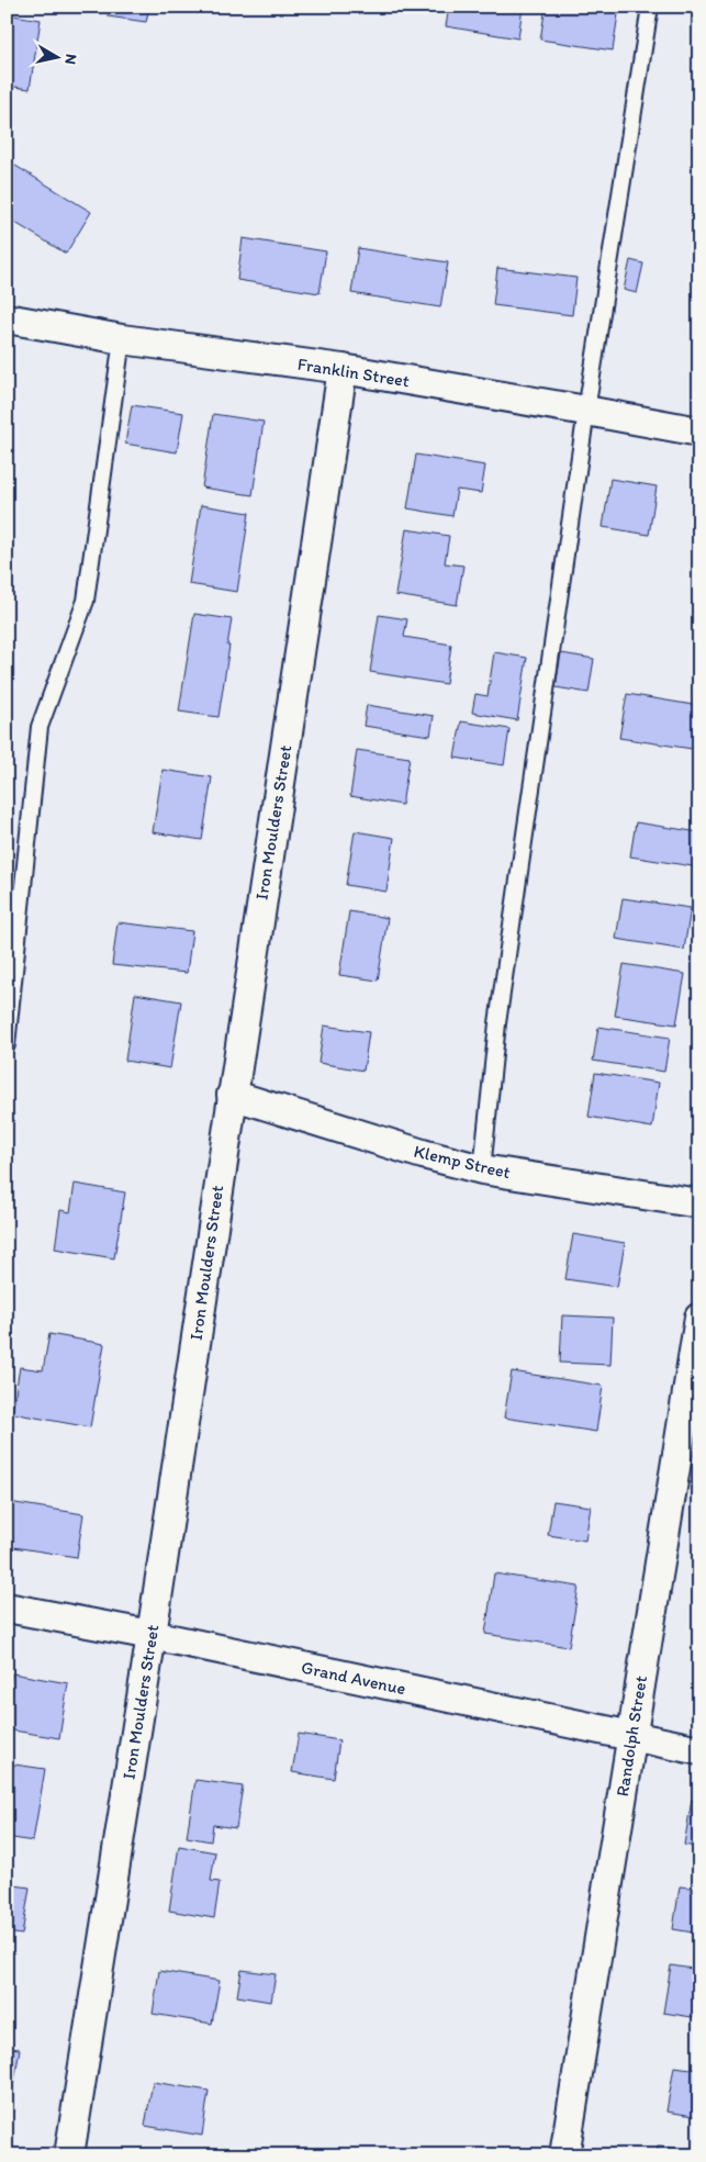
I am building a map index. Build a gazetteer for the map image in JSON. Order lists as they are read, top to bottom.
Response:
{
  "streets": {
    "street": [
      "Franklin Street",
      "Iron Moulders Street",
      "Klemp Street",
      "Grand Avenue",
      "Randolph Street"
    ]
  },
  "crossings": [
    ["Franklin Street", "Iron Moulders Street"],
    ["Iron Moulders Street", "Klemp Street"],
    ["Iron Moulders Street", "Grand Avenue"],
    ["Grand Avenue", "Randolph Street"]
  ],
  "north": "right"
}
